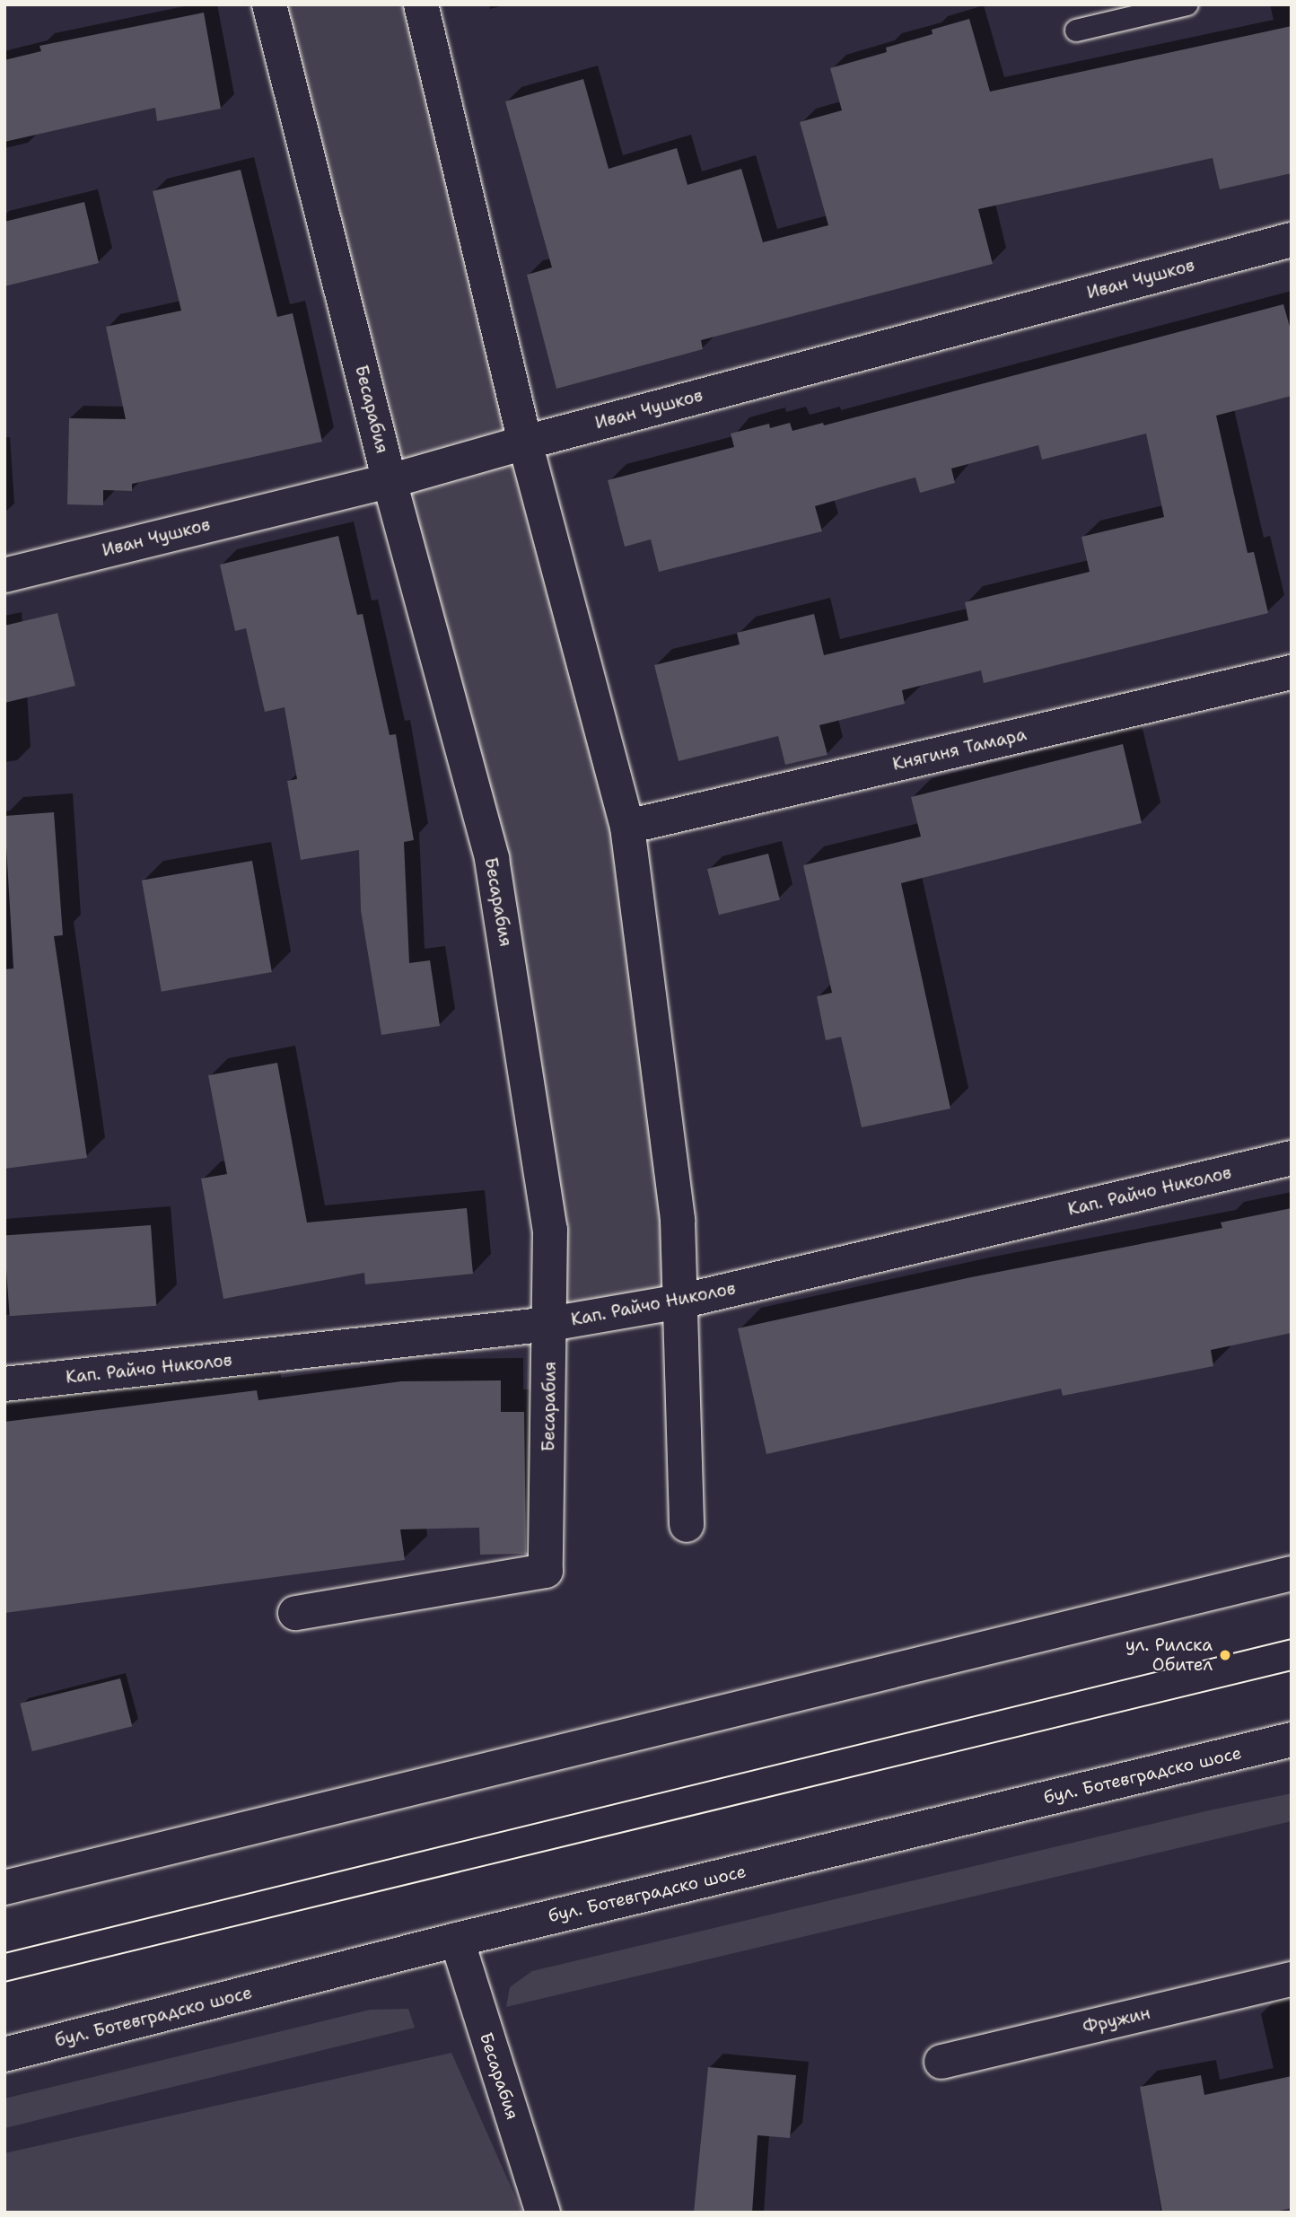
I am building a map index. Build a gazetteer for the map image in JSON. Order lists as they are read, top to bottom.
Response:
{
  "streets": {
    "street": [
      "Иван Чушков",
      "Бесарабия",
      "Княгиня Тамара",
      "Кап. Райчо Николов",
      "бул. Ботевградско шосе",
      "Фружин"
    ]
  },
  "crossings": [
    ["Иван Чушков", "Бесарабия"],
    ["Бесарабия", "Кап. Райчо Николов"],
    ["Бесарабия", "бул. Ботевградско шосе"]
  ],
  "places": ["ул. Рилска Обител"]
}
